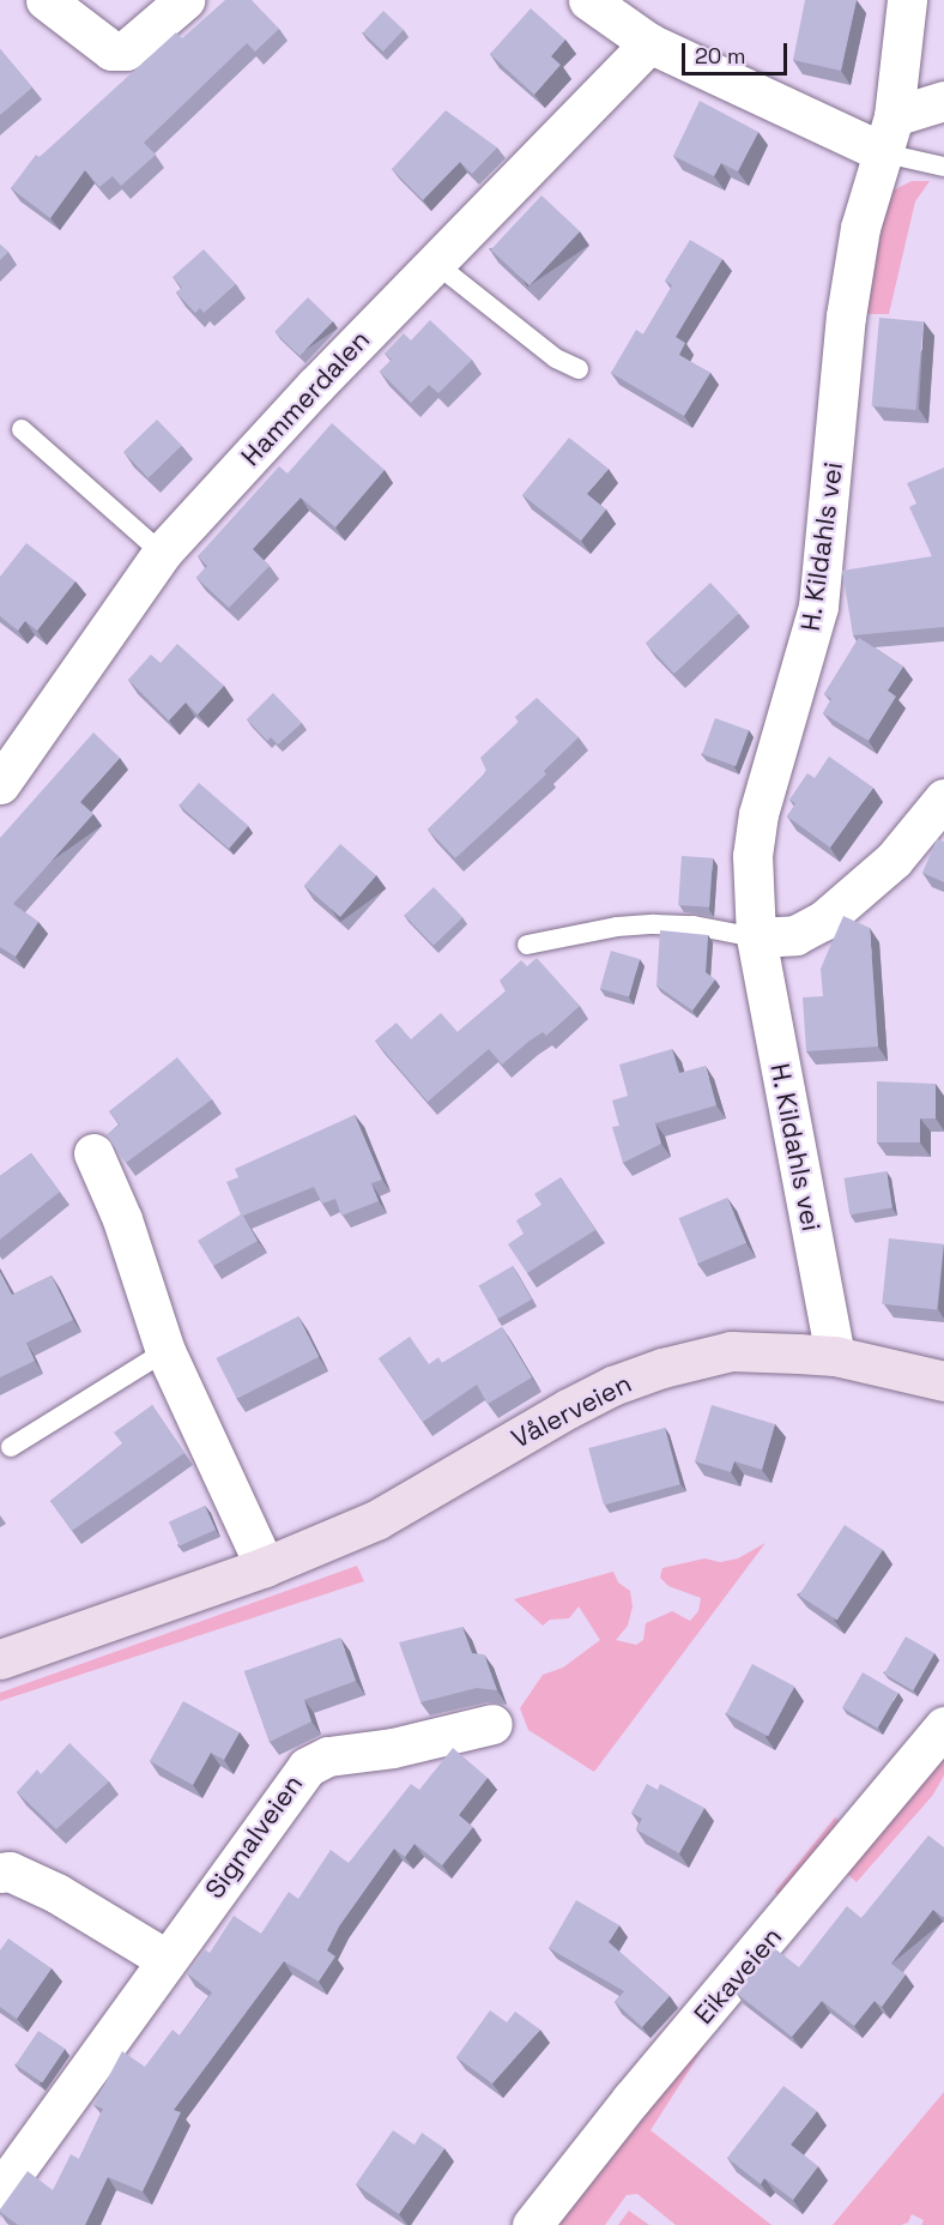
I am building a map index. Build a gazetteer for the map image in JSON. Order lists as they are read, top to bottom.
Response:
{
  "streets": {
    "street": [
      "Hammerdalen",
      "H. Kildahls vei",
      "Vålerveien",
      "Signalveien",
      "Eikaveien"
    ]
  },
  "crossings": [
    ["H. Kildahls vei", "Vålerveien"]
  ],
  "scale_bar": "20 m"
}
